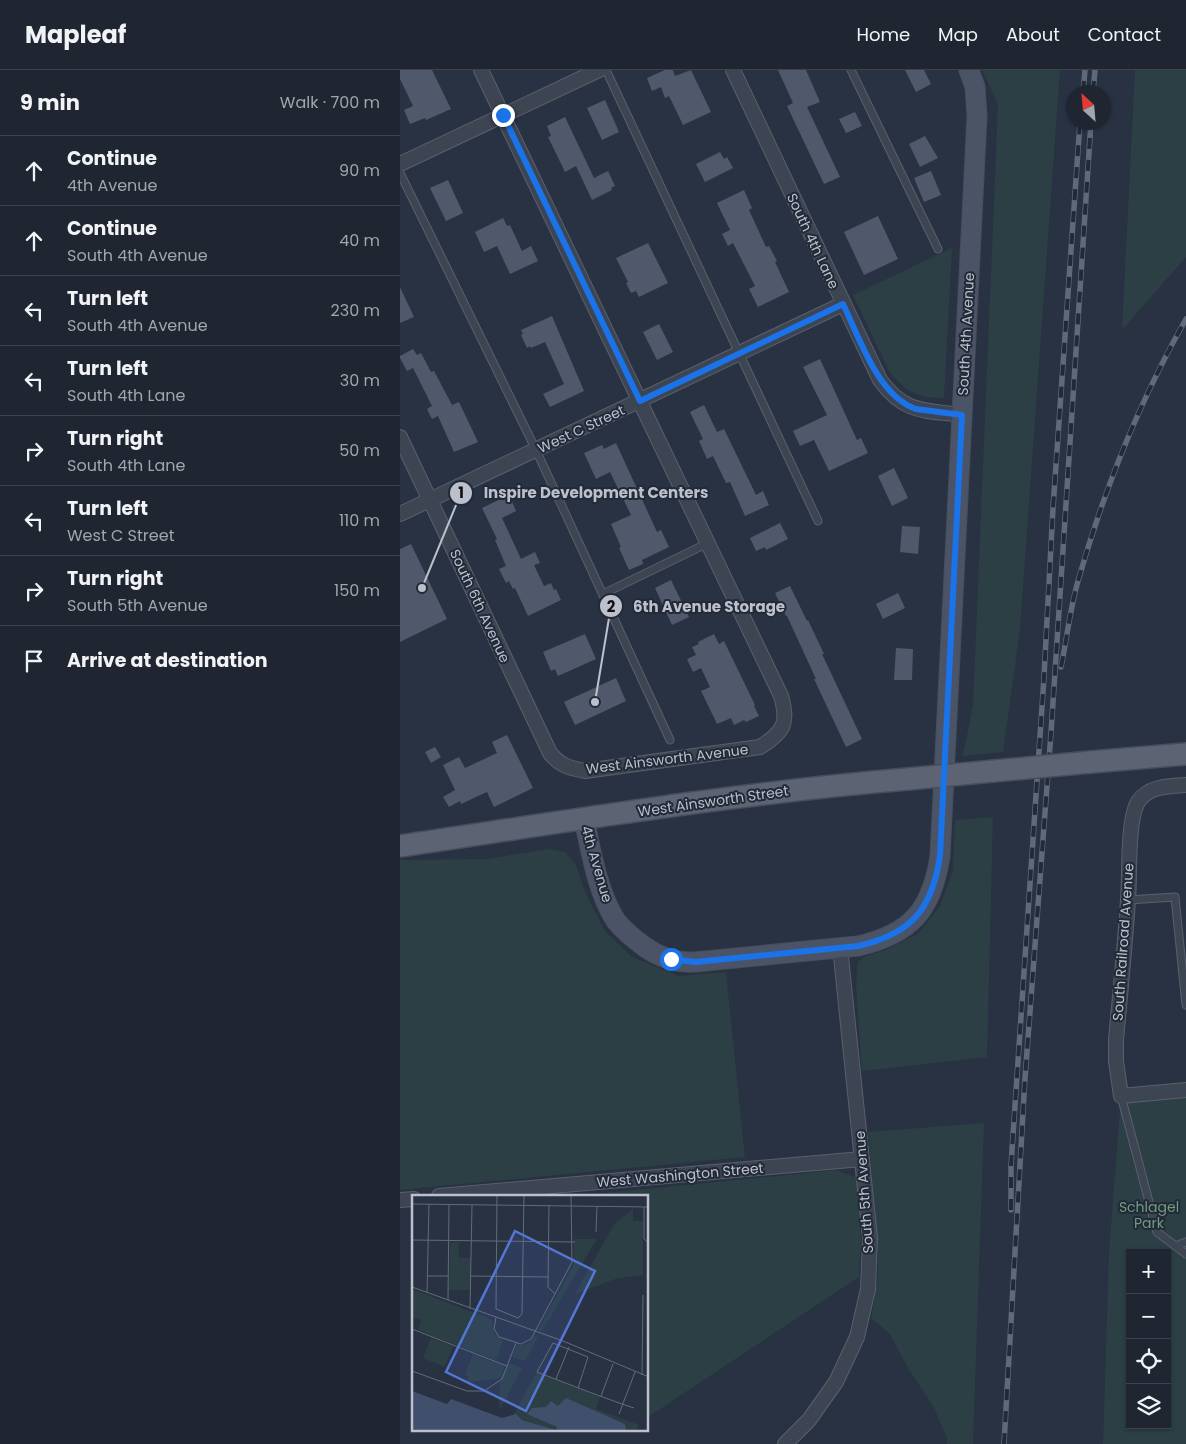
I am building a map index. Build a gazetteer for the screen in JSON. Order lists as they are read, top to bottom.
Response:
{
  "streets": {
    "main road": ["West Ainsworth Street"],
    "street": [
      "South 4th Lane",
      "South 4th Avenue",
      "West C Street",
      "South 6th Avenue",
      "West Ainsworth Avenue",
      "4th Avenue",
      "South Railroad Avenue",
      "West Washington Street",
      "South 5th Avenue"
    ]
  },
  "crossings": [
    ["South 4th Lane", "South 4th Avenue"],
    ["South 4th Lane", "West C Street"],
    ["South 4th Avenue", "4th Avenue"],
    ["South 4th Avenue", "South 5th Avenue"],
    ["West C Street", "South 6th Avenue"],
    ["South 6th Avenue", "West Ainsworth Avenue"],
    ["West Ainsworth Street", "4th Avenue"],
    ["4th Avenue", "South 5th Avenue"],
    ["West Washington Street", "South 5th Avenue"]
  ],
  "parks": ["Schlagel Park"],
  "places": ["Inspire Development Centers", "6th Avenue Storage"],
  "north": "top left",
  "page": {
    "header": "Mapleaf",
    "nav": [
      "Home",
      "Map",
      "About",
      "Contact"
    ],
    "heading": ["9 min", "Walk · 700 m"],
    "list": [
      ["Continue", "4th Avenue", "90 m"],
      ["Continue", "South 4th Avenue", "40 m"],
      ["Turn left", "South 4th Avenue", "230 m"],
      ["Turn left", "South 4th Lane", "30 m"],
      ["Turn right", "South 4th Lane", "50 m"],
      ["Turn left", "West C Street", "110 m"],
      ["Turn right", "South 5th Avenue", "150 m"],
      "Arrive at destination"
    ],
    "map_buttons": ["+", "−"]
  }
}
